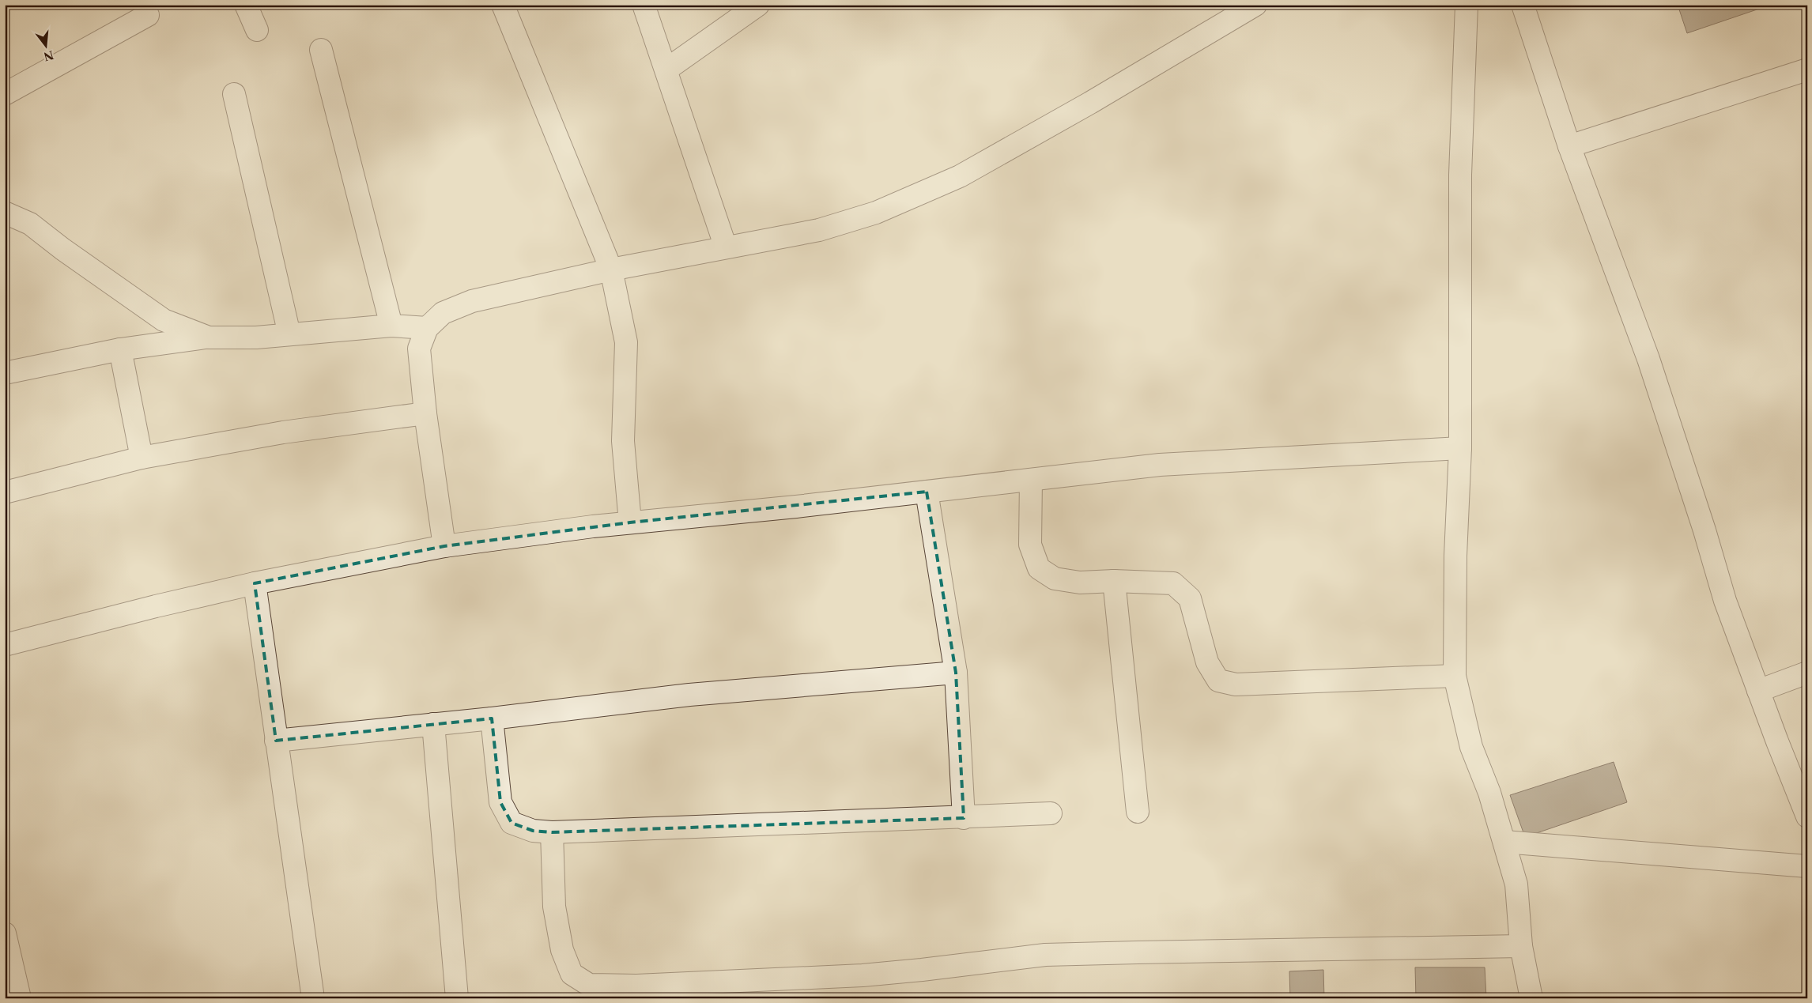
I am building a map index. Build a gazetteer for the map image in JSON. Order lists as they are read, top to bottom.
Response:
{
  "north": "bottom"
}
